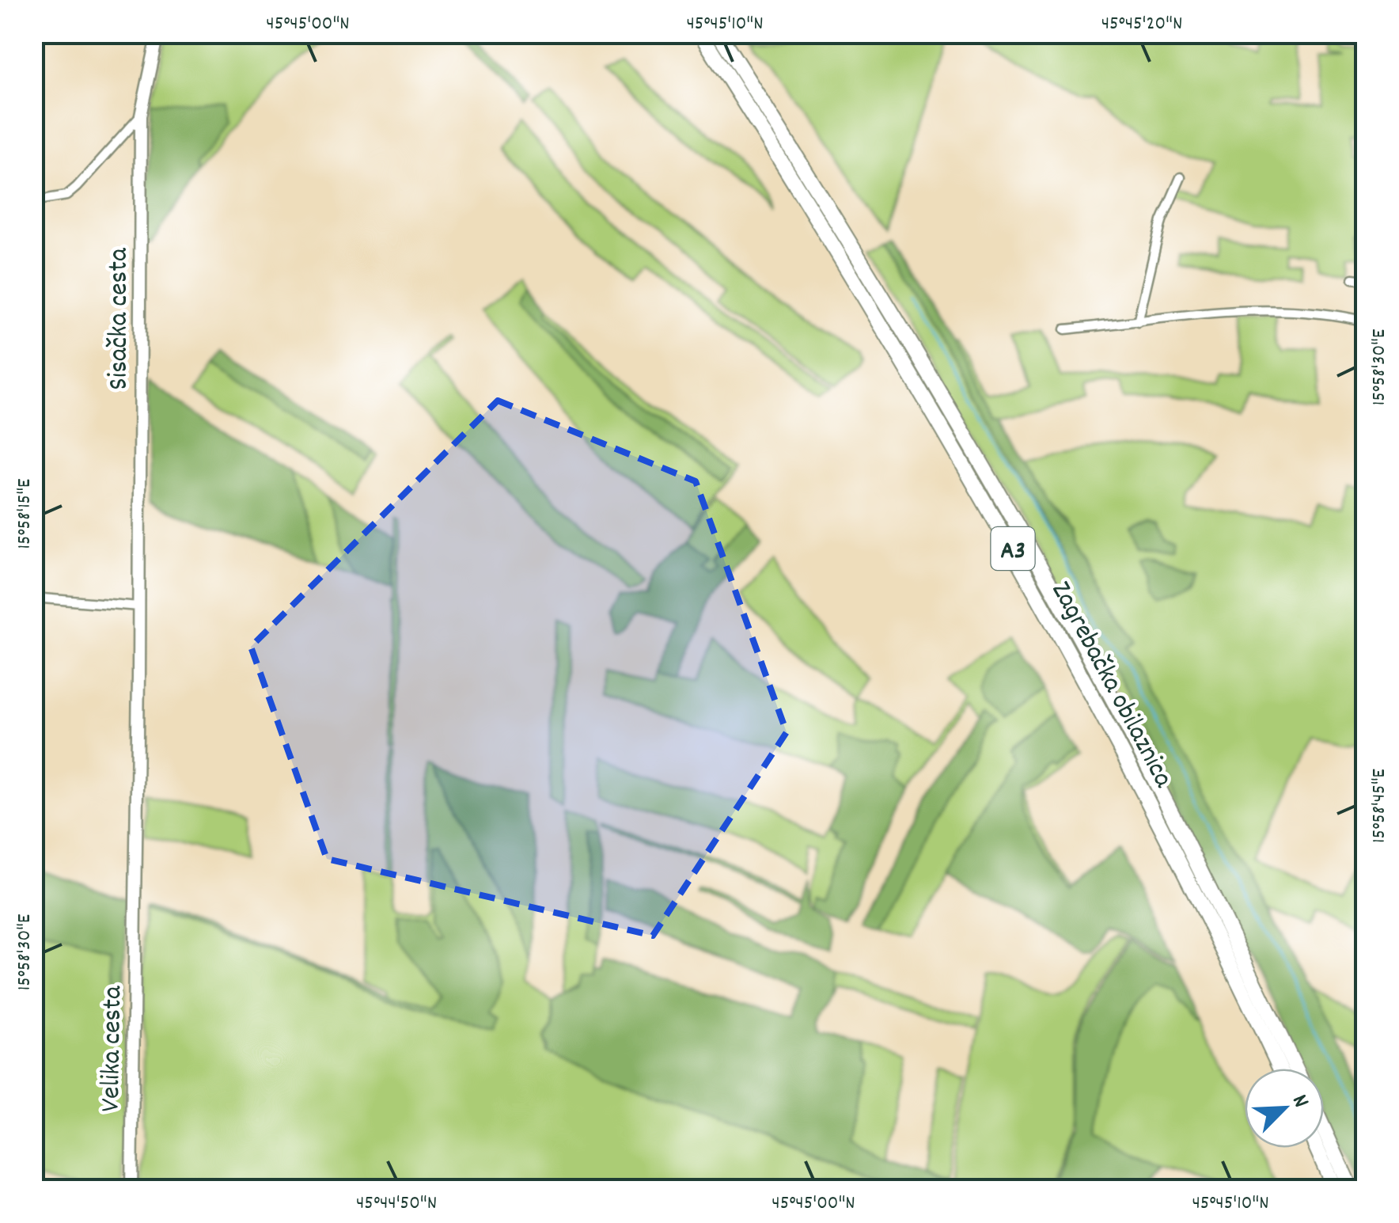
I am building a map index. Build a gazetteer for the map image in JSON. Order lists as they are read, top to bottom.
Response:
{
  "streets": {
    "highway": ["A3", "Zagrebačka obilaznica"],
    "main road": ["Sisačka cesta", "Velika cesta"]
  },
  "crossings": [
    ["Sisačka cesta", "Velika cesta"]
  ],
  "north": "top right",
  "coordinates": [
    "45°45'00\"N",
    "45°45'10\"N",
    "45°45'20\"N",
    "15°58'30\"E",
    "15°58'15\"E",
    "15°58'45\"E",
    "45°44'50\"N"
  ]
}
